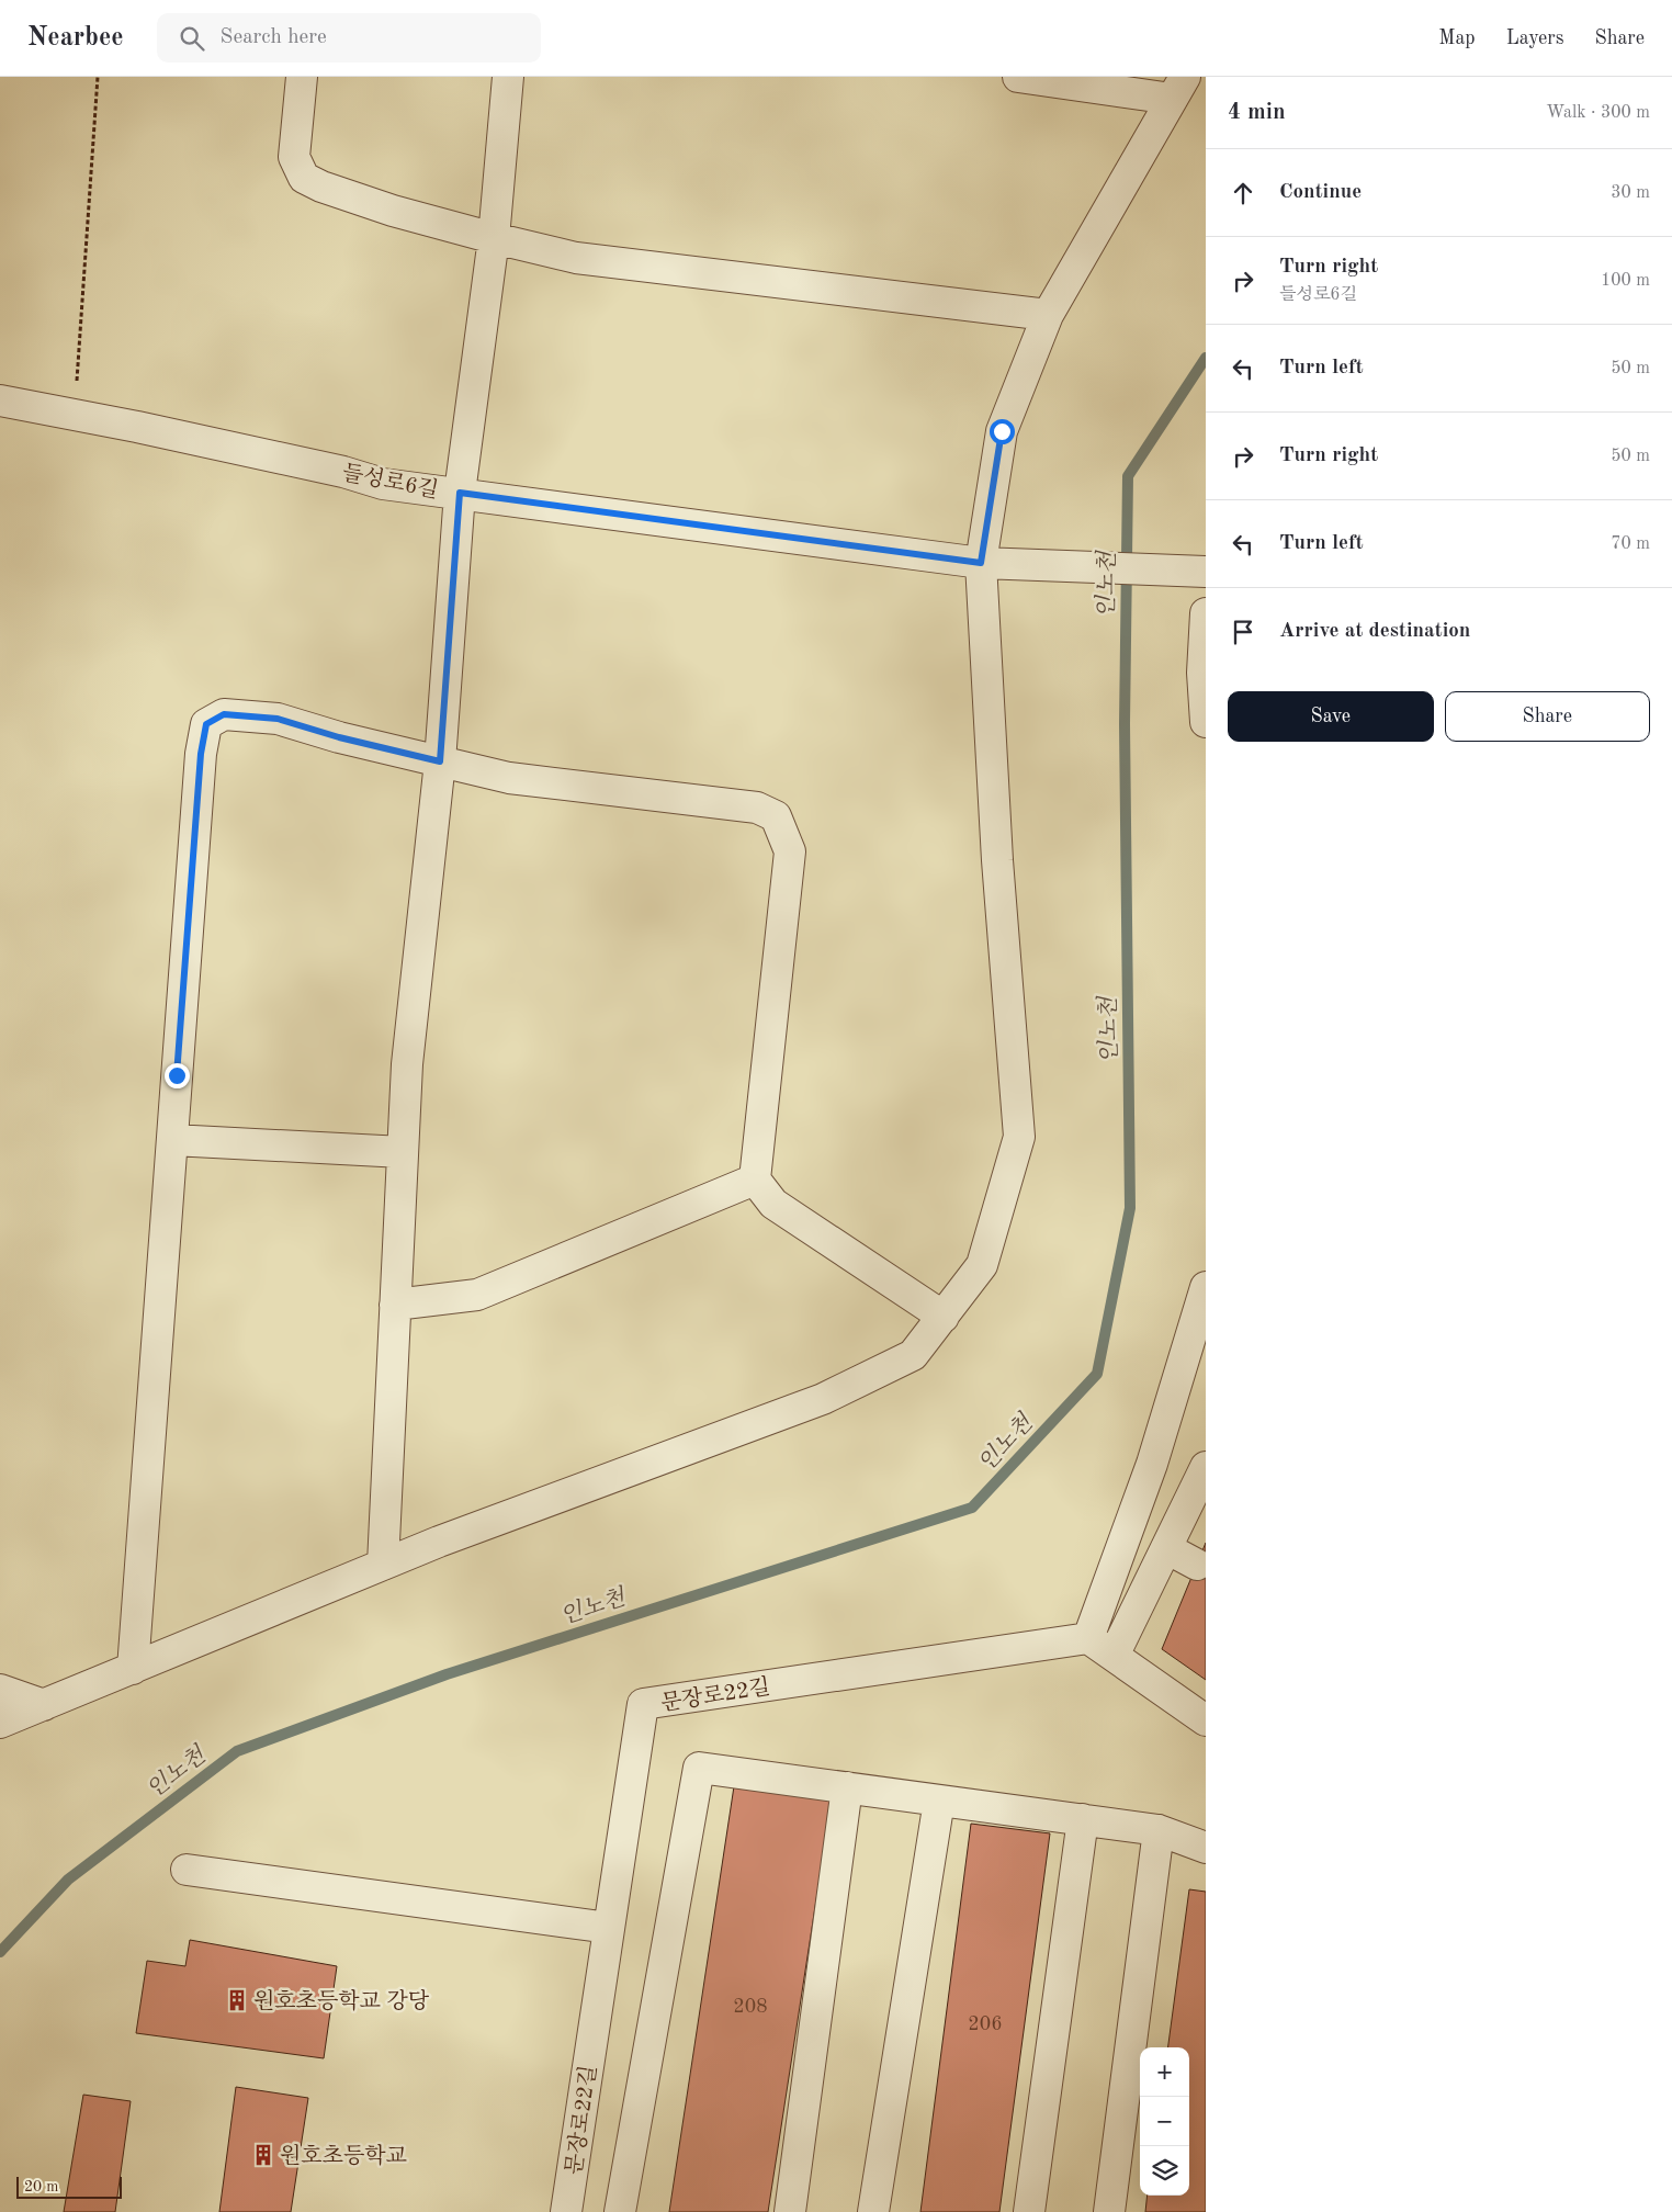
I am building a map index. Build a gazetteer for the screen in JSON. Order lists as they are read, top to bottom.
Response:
{
  "streets": {
    "street": ["들성로6길", "문장로22길"]
  },
  "water": ["인노천"],
  "places": {
    "building": ["원호초등학교 강당", "원호초등학교"]
  },
  "house_numbers": ["208", "206"],
  "scale_bar": "20 m",
  "page": {
    "header": "Nearbee",
    "search": "Search here",
    "nav": ["Map", "Layers", "Share"],
    "heading": ["4 min", "Walk · 300 m"],
    "list": [
      ["Continue", "30 m"],
      ["Turn right", "들성로6길", "100 m"],
      ["Turn left", "50 m"],
      ["Turn right", "50 m"],
      ["Turn left", "70 m"],
      "Arrive at destination"
    ],
    "buttons": ["Save", "Share"],
    "map_buttons": ["+", "−"],
    "scale": "20 m"
  }
}
